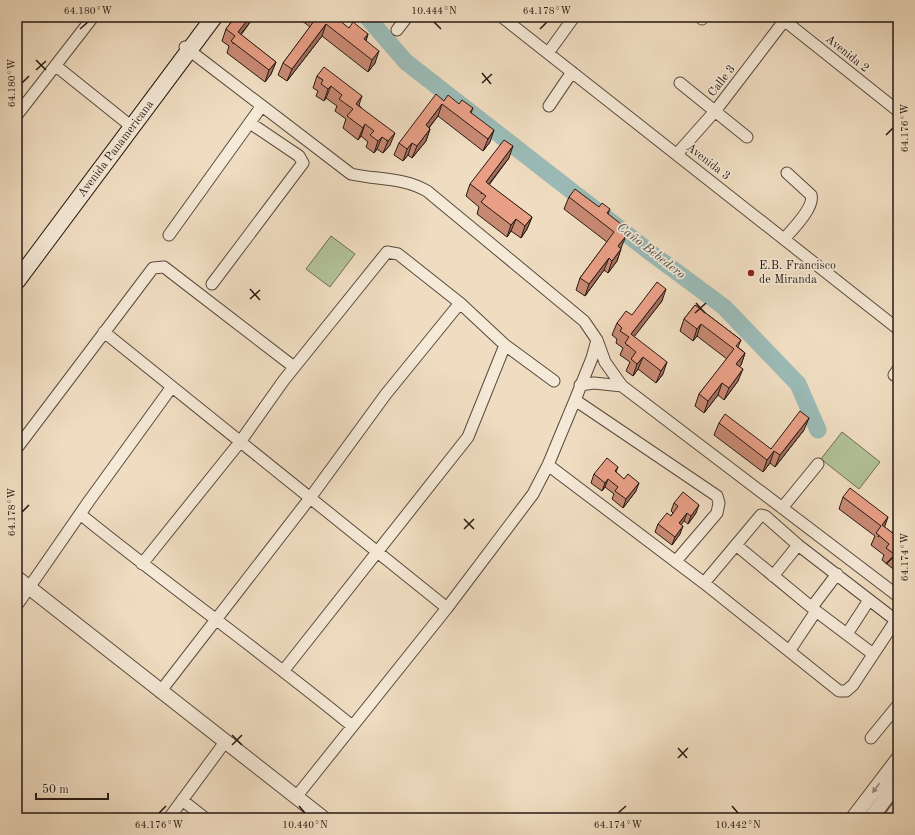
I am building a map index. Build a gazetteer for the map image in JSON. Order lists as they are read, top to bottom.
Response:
{
  "streets": {
    "main road": ["Avenida Panamericana"],
    "street": ["Avenida 2", "Calle 3", "Avenida 3"]
  },
  "crossings": [
    ["Avenida 2", "Calle 3"],
    ["Calle 3", "Avenida 3"]
  ],
  "water": ["Caño Bebedero"],
  "places": ["E.B. Francisco de Miranda"],
  "scale_bar": "50 m",
  "coordinates": [
    "64.180°W",
    "10.444°N",
    "64.178°W",
    "64.176°W",
    "64.174°W",
    "10.440°N",
    "10.442°N"
  ]
}
